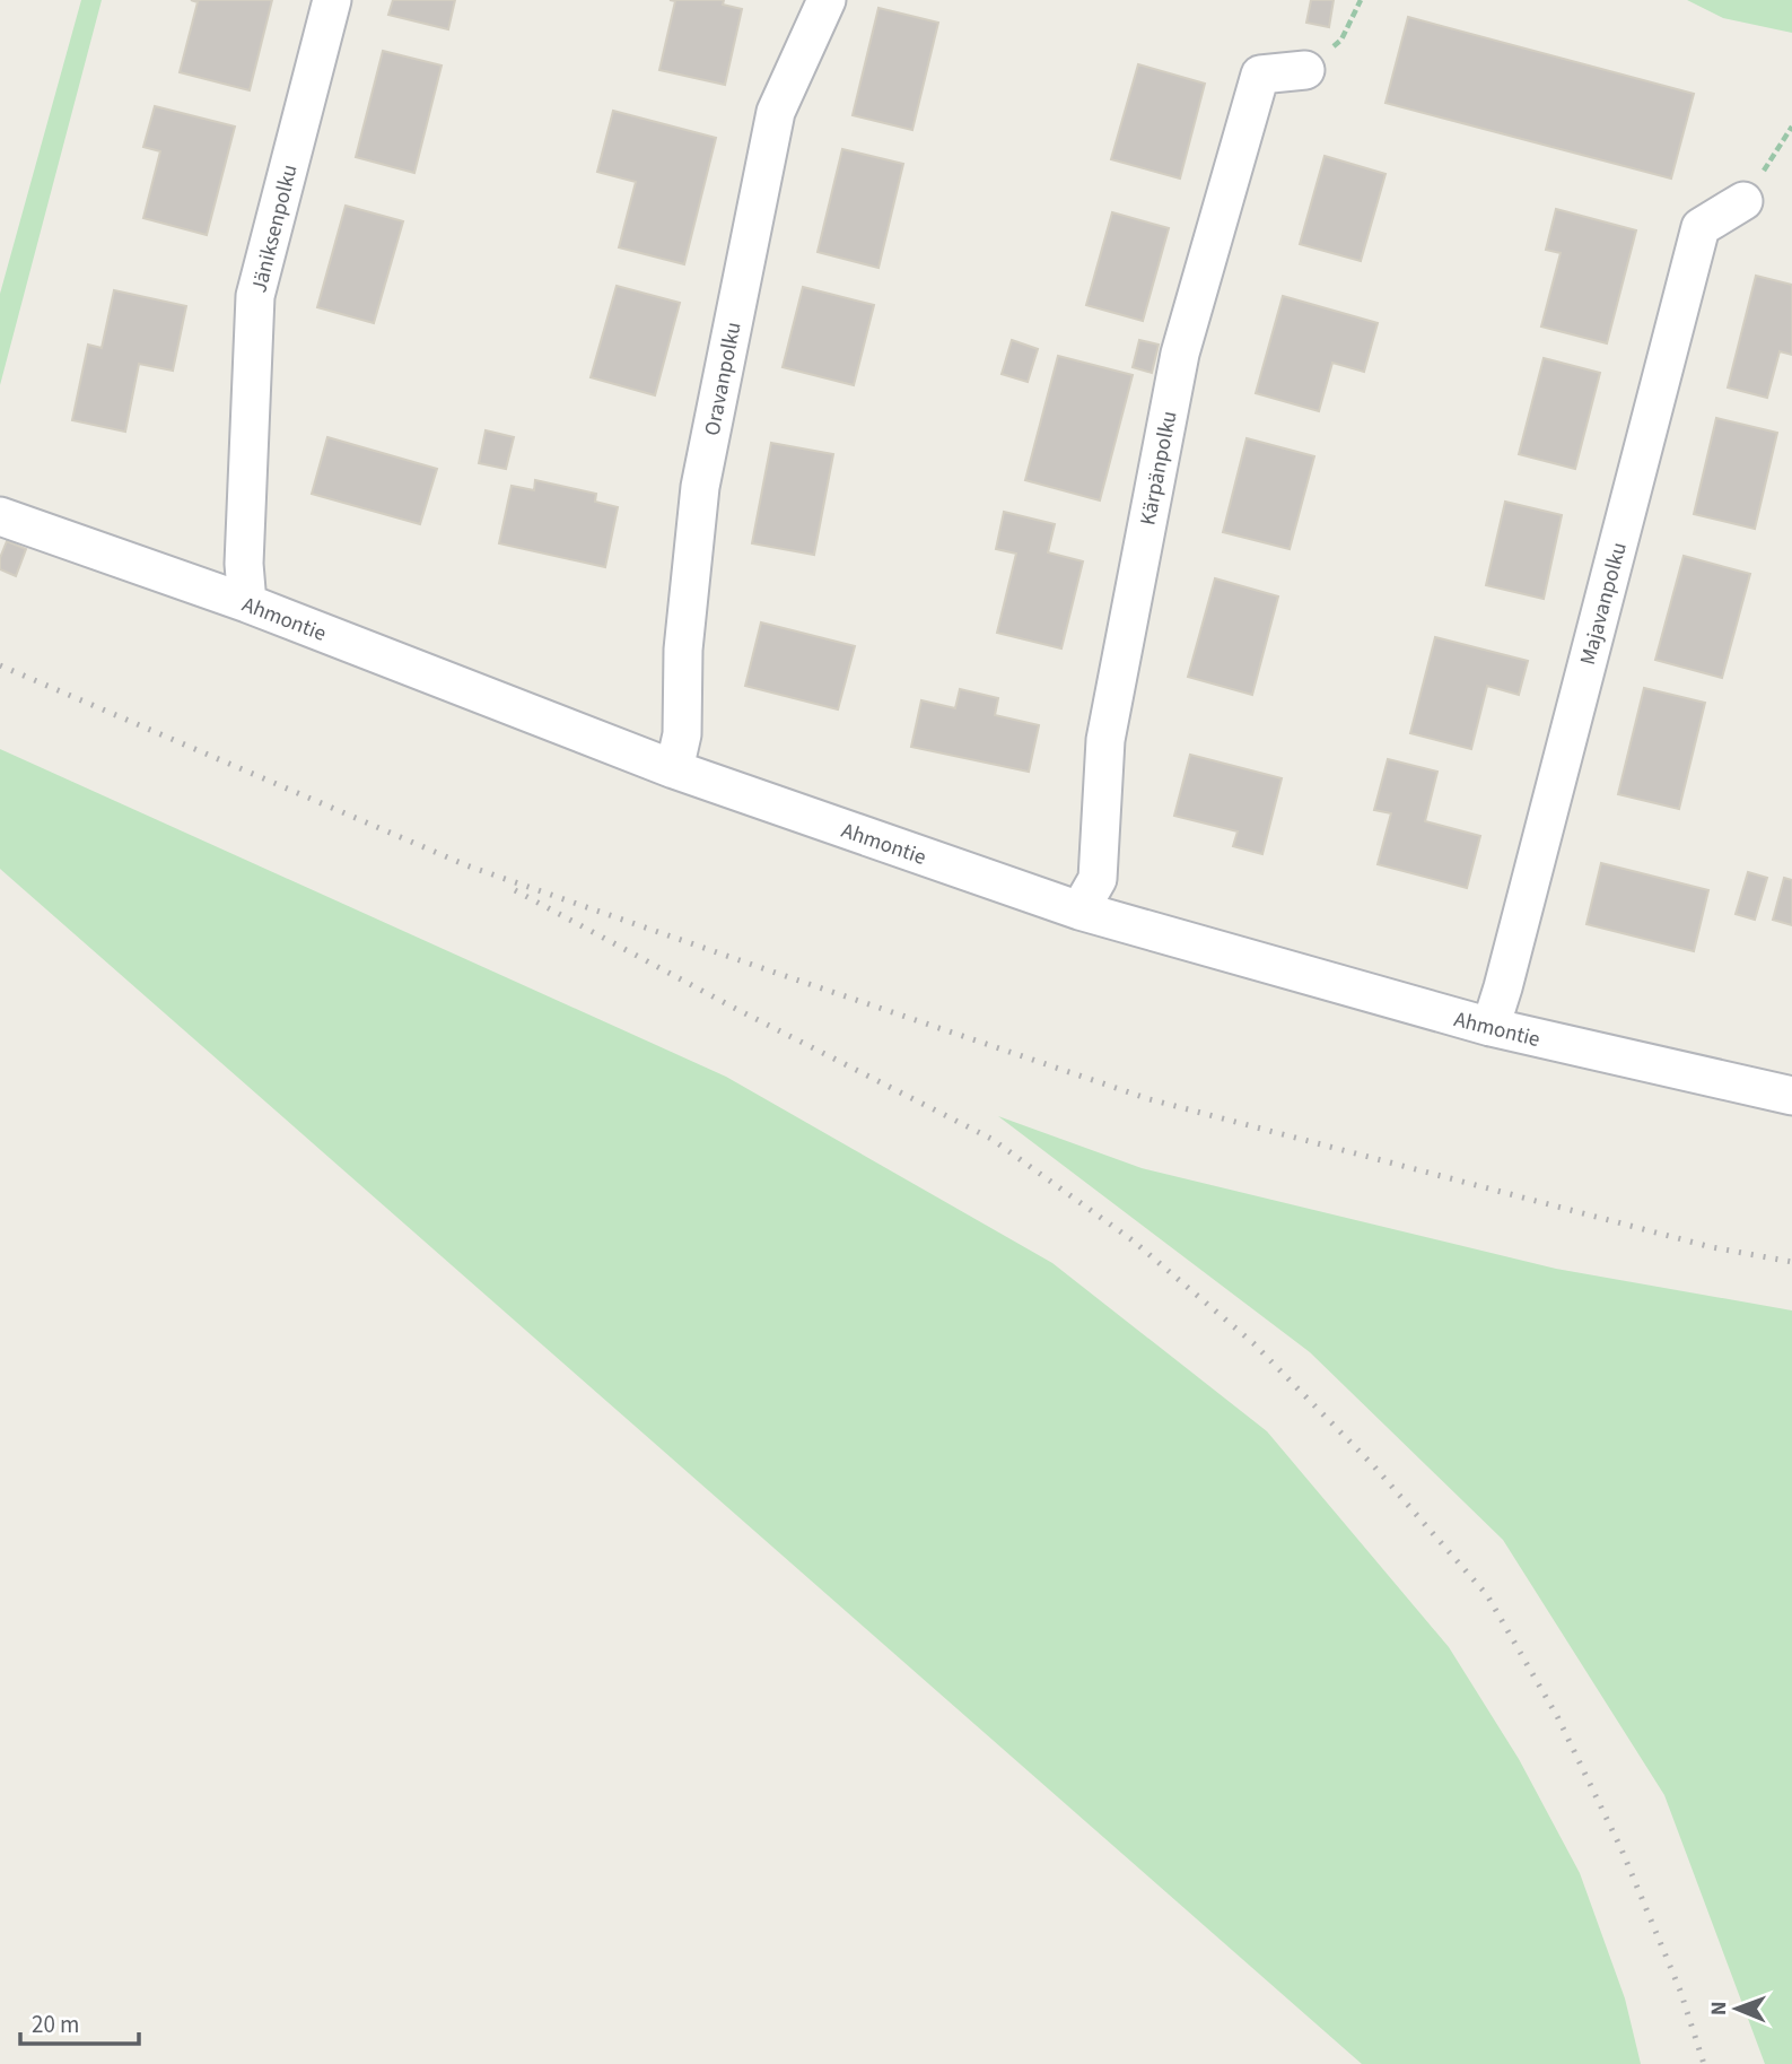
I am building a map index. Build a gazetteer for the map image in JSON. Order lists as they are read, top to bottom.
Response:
{
  "streets": {
    "street": [
      "Jäniksenpolku",
      "Oravanpolku",
      "Kärpänpolku",
      "Majavanpolku",
      "Ahmontie"
    ]
  },
  "crossings": [
    ["Jäniksenpolku", "Ahmontie"],
    ["Oravanpolku", "Ahmontie"],
    ["Kärpänpolku", "Ahmontie"],
    ["Majavanpolku", "Ahmontie"]
  ],
  "scale_bar": "20 m",
  "north": "left"
}
